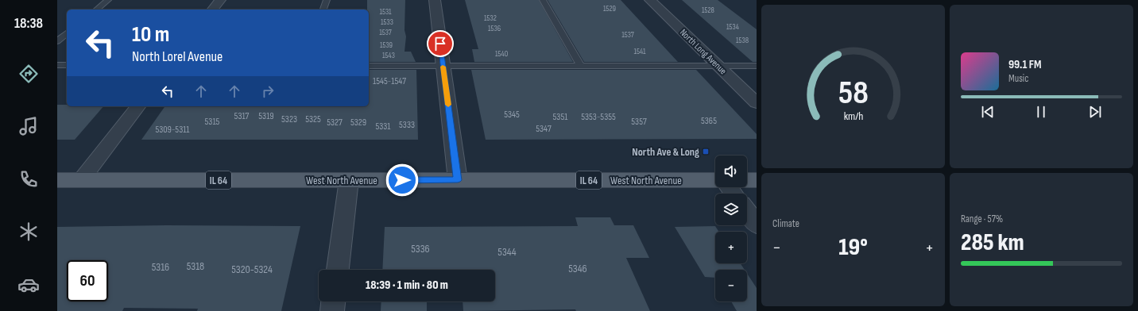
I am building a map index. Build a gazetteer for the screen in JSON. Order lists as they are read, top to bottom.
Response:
{
  "streets": {
    "main road": ["IL 64", "West North Avenue"],
    "street": ["North Long Avenue"]
  },
  "places": {
    "transit": ["North Ave & Long"]
  },
  "house_numbers": [
    "1529",
    "1528",
    "1531",
    "1532",
    "1533",
    "1534",
    "1536",
    "1537",
    "1537",
    "1538",
    "1539",
    "1541",
    "1540",
    "1543",
    "1545-1547",
    "5345",
    "5317",
    "5319",
    "5351",
    "5353-5355",
    "5323",
    "5325",
    "5365",
    "5315",
    "5357",
    "5327",
    "5329",
    "5333",
    "5331",
    "5347",
    "5309-5311",
    "5336",
    "5344",
    "5318",
    "5316",
    "5346",
    "5320-5324"
  ],
  "page": {
    "tabs": "18:38",
    "turn": ["10 m", "North Lorel Avenue"],
    "song": ["99.1 FM", "Music"],
    "map_buttons": ["+", "−"],
    "tile": [
      "Climate",
      ["Range · 57%", "285 km"]
    ],
    "heat": ["−", "19°", "+"],
    "limit": "60",
    "trip": "18:39 · 1 min · 80 m",
    "gauge": ["58", "km/h"]
  }
}
